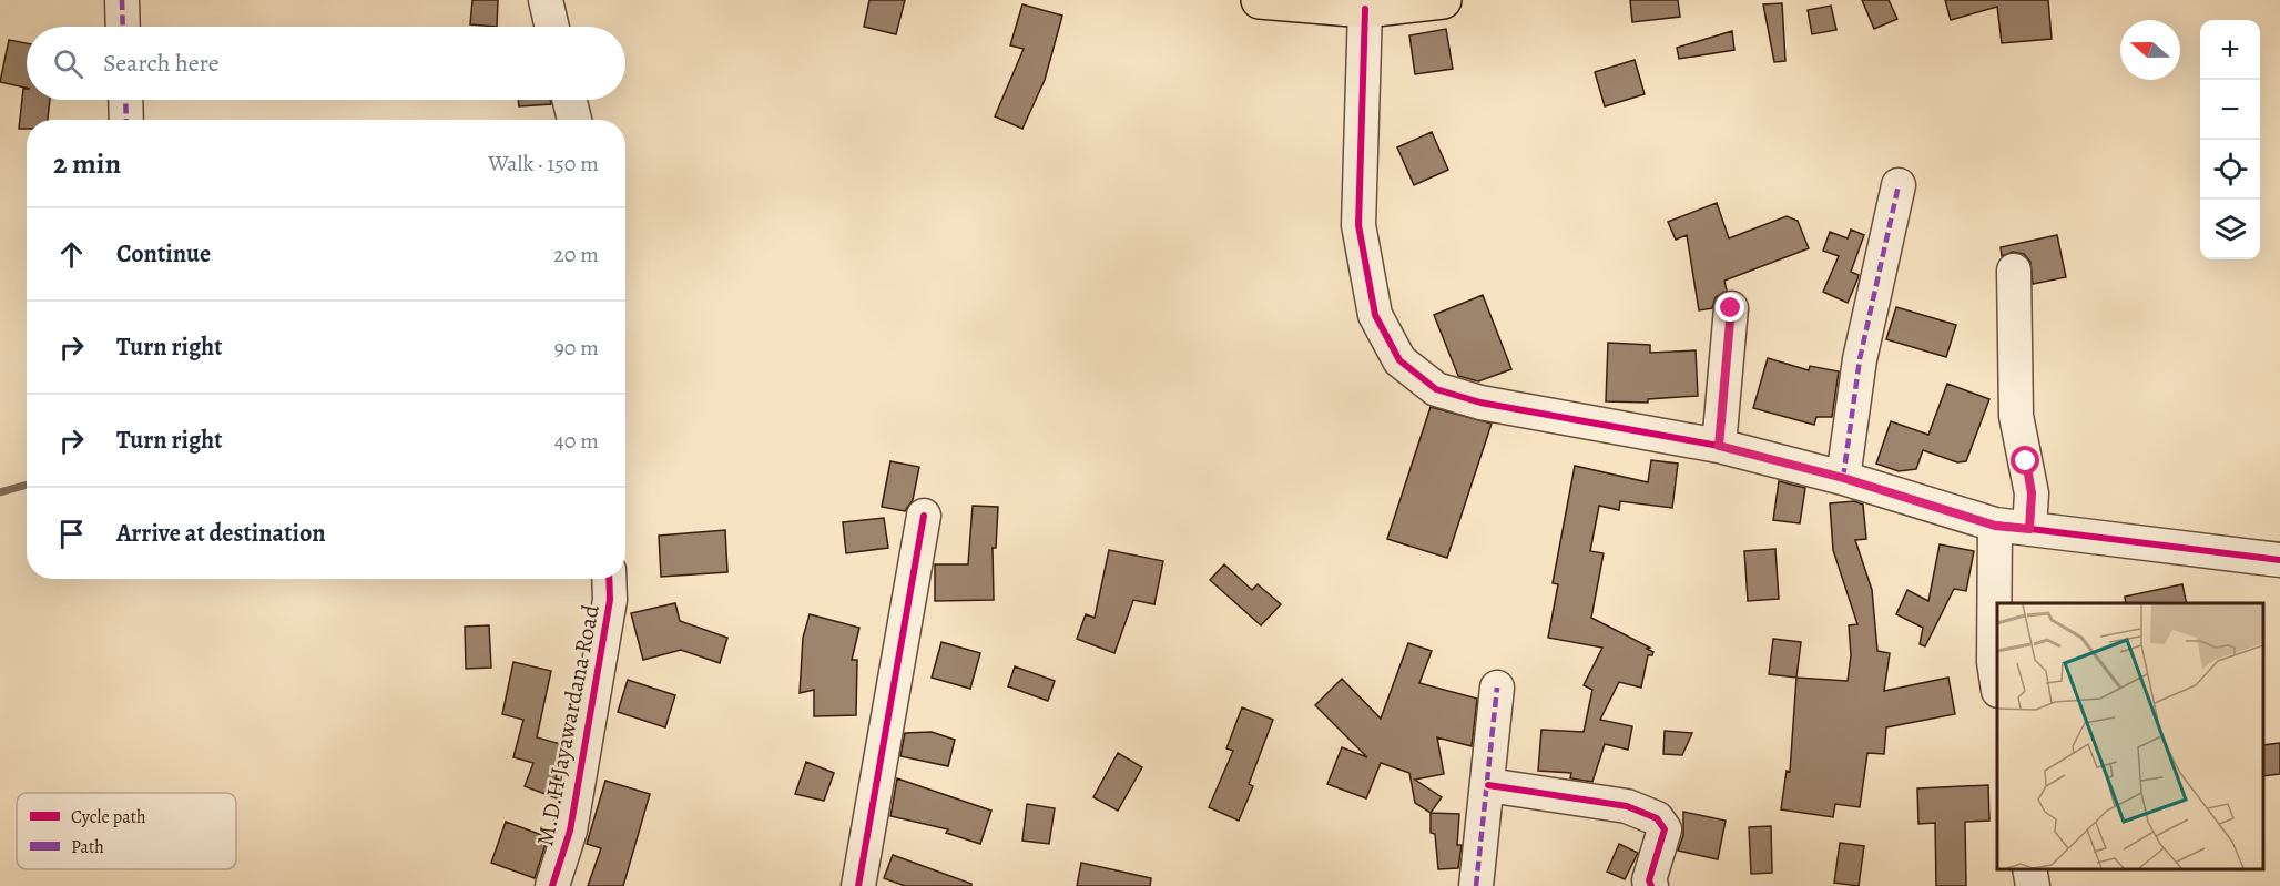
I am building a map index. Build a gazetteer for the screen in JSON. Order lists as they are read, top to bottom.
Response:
{
  "streets": {
    "street": ["M.D.H Jayawardana Road"]
  },
  "legend": ["Cycle path", "Path"],
  "north": "left",
  "page": {
    "map_buttons": ["+", "−"],
    "search": "Search here",
    "heading": ["2 min", "Walk · 150 m"],
    "list": [
      ["Continue", "20 m"],
      ["Turn right", "90 m"],
      ["Turn right", "40 m"],
      "Arrive at destination"
    ]
  }
}
